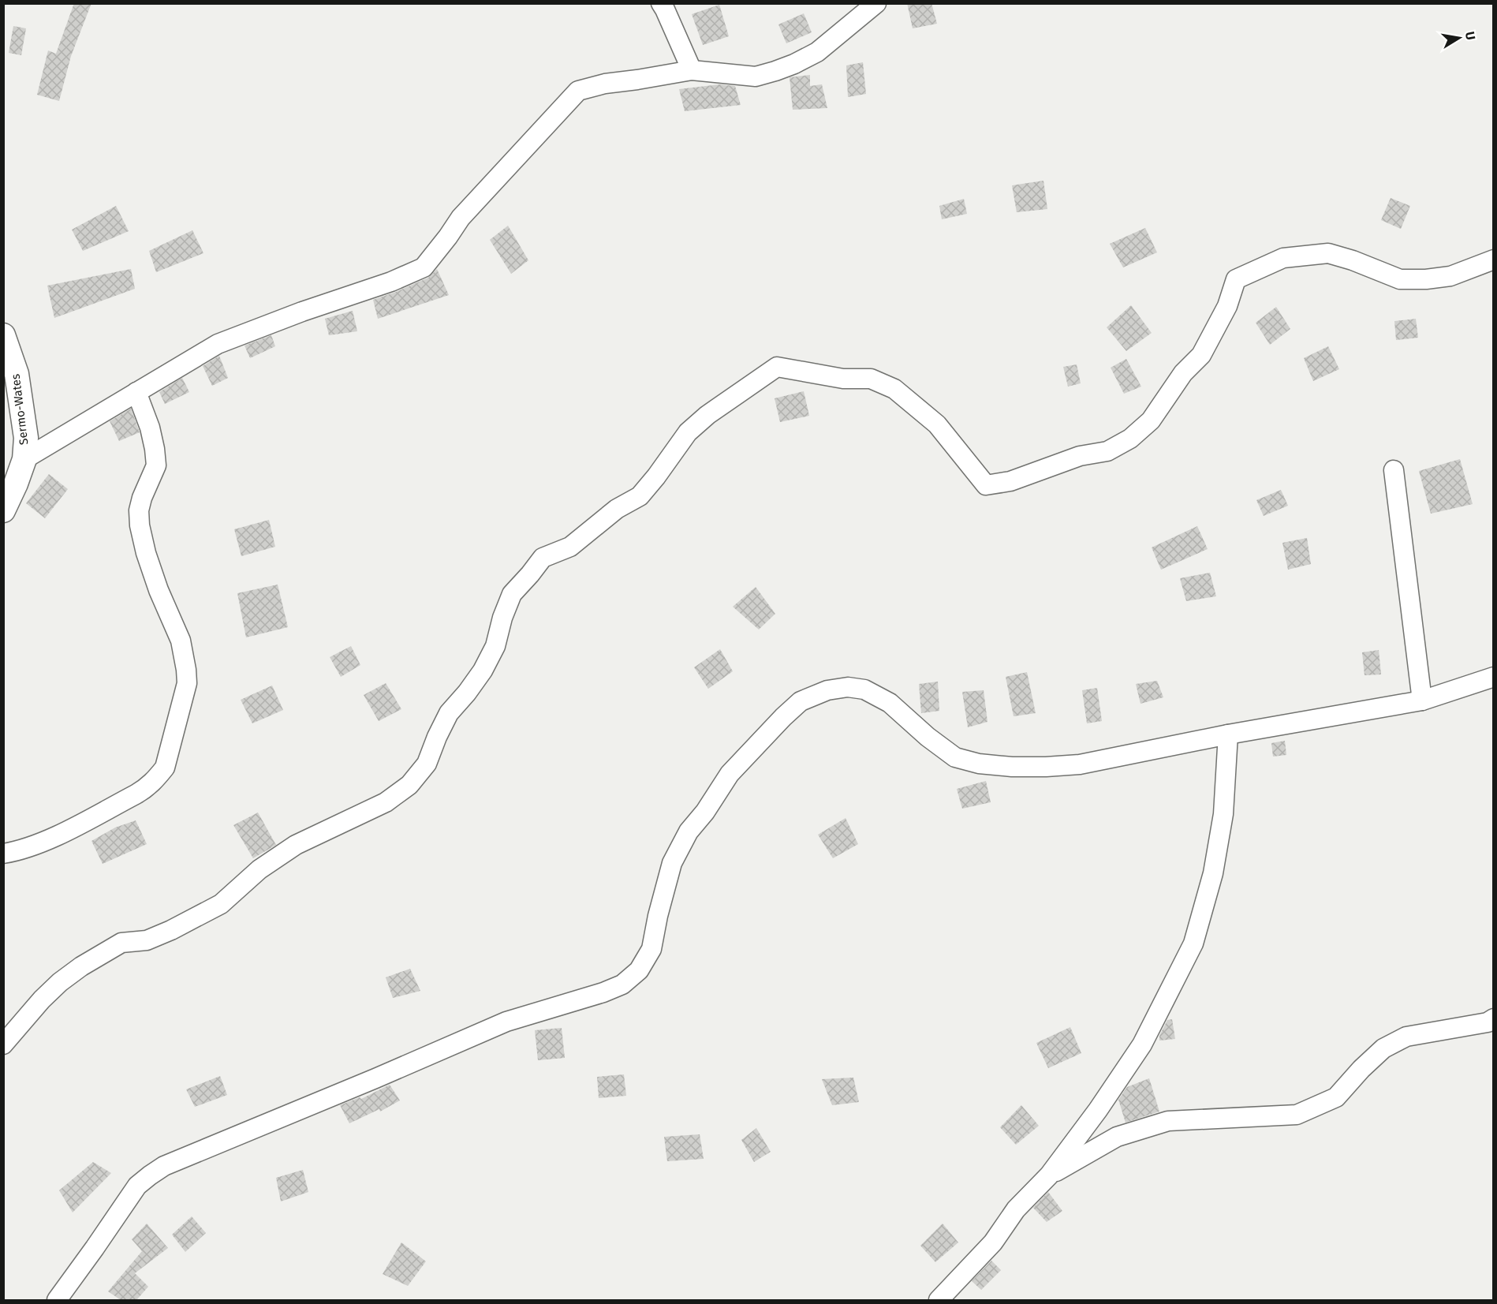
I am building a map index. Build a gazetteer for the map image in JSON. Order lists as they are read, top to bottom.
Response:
{
  "streets": {
    "main road": ["Sermo-Wates"]
  },
  "north": "right"
}
